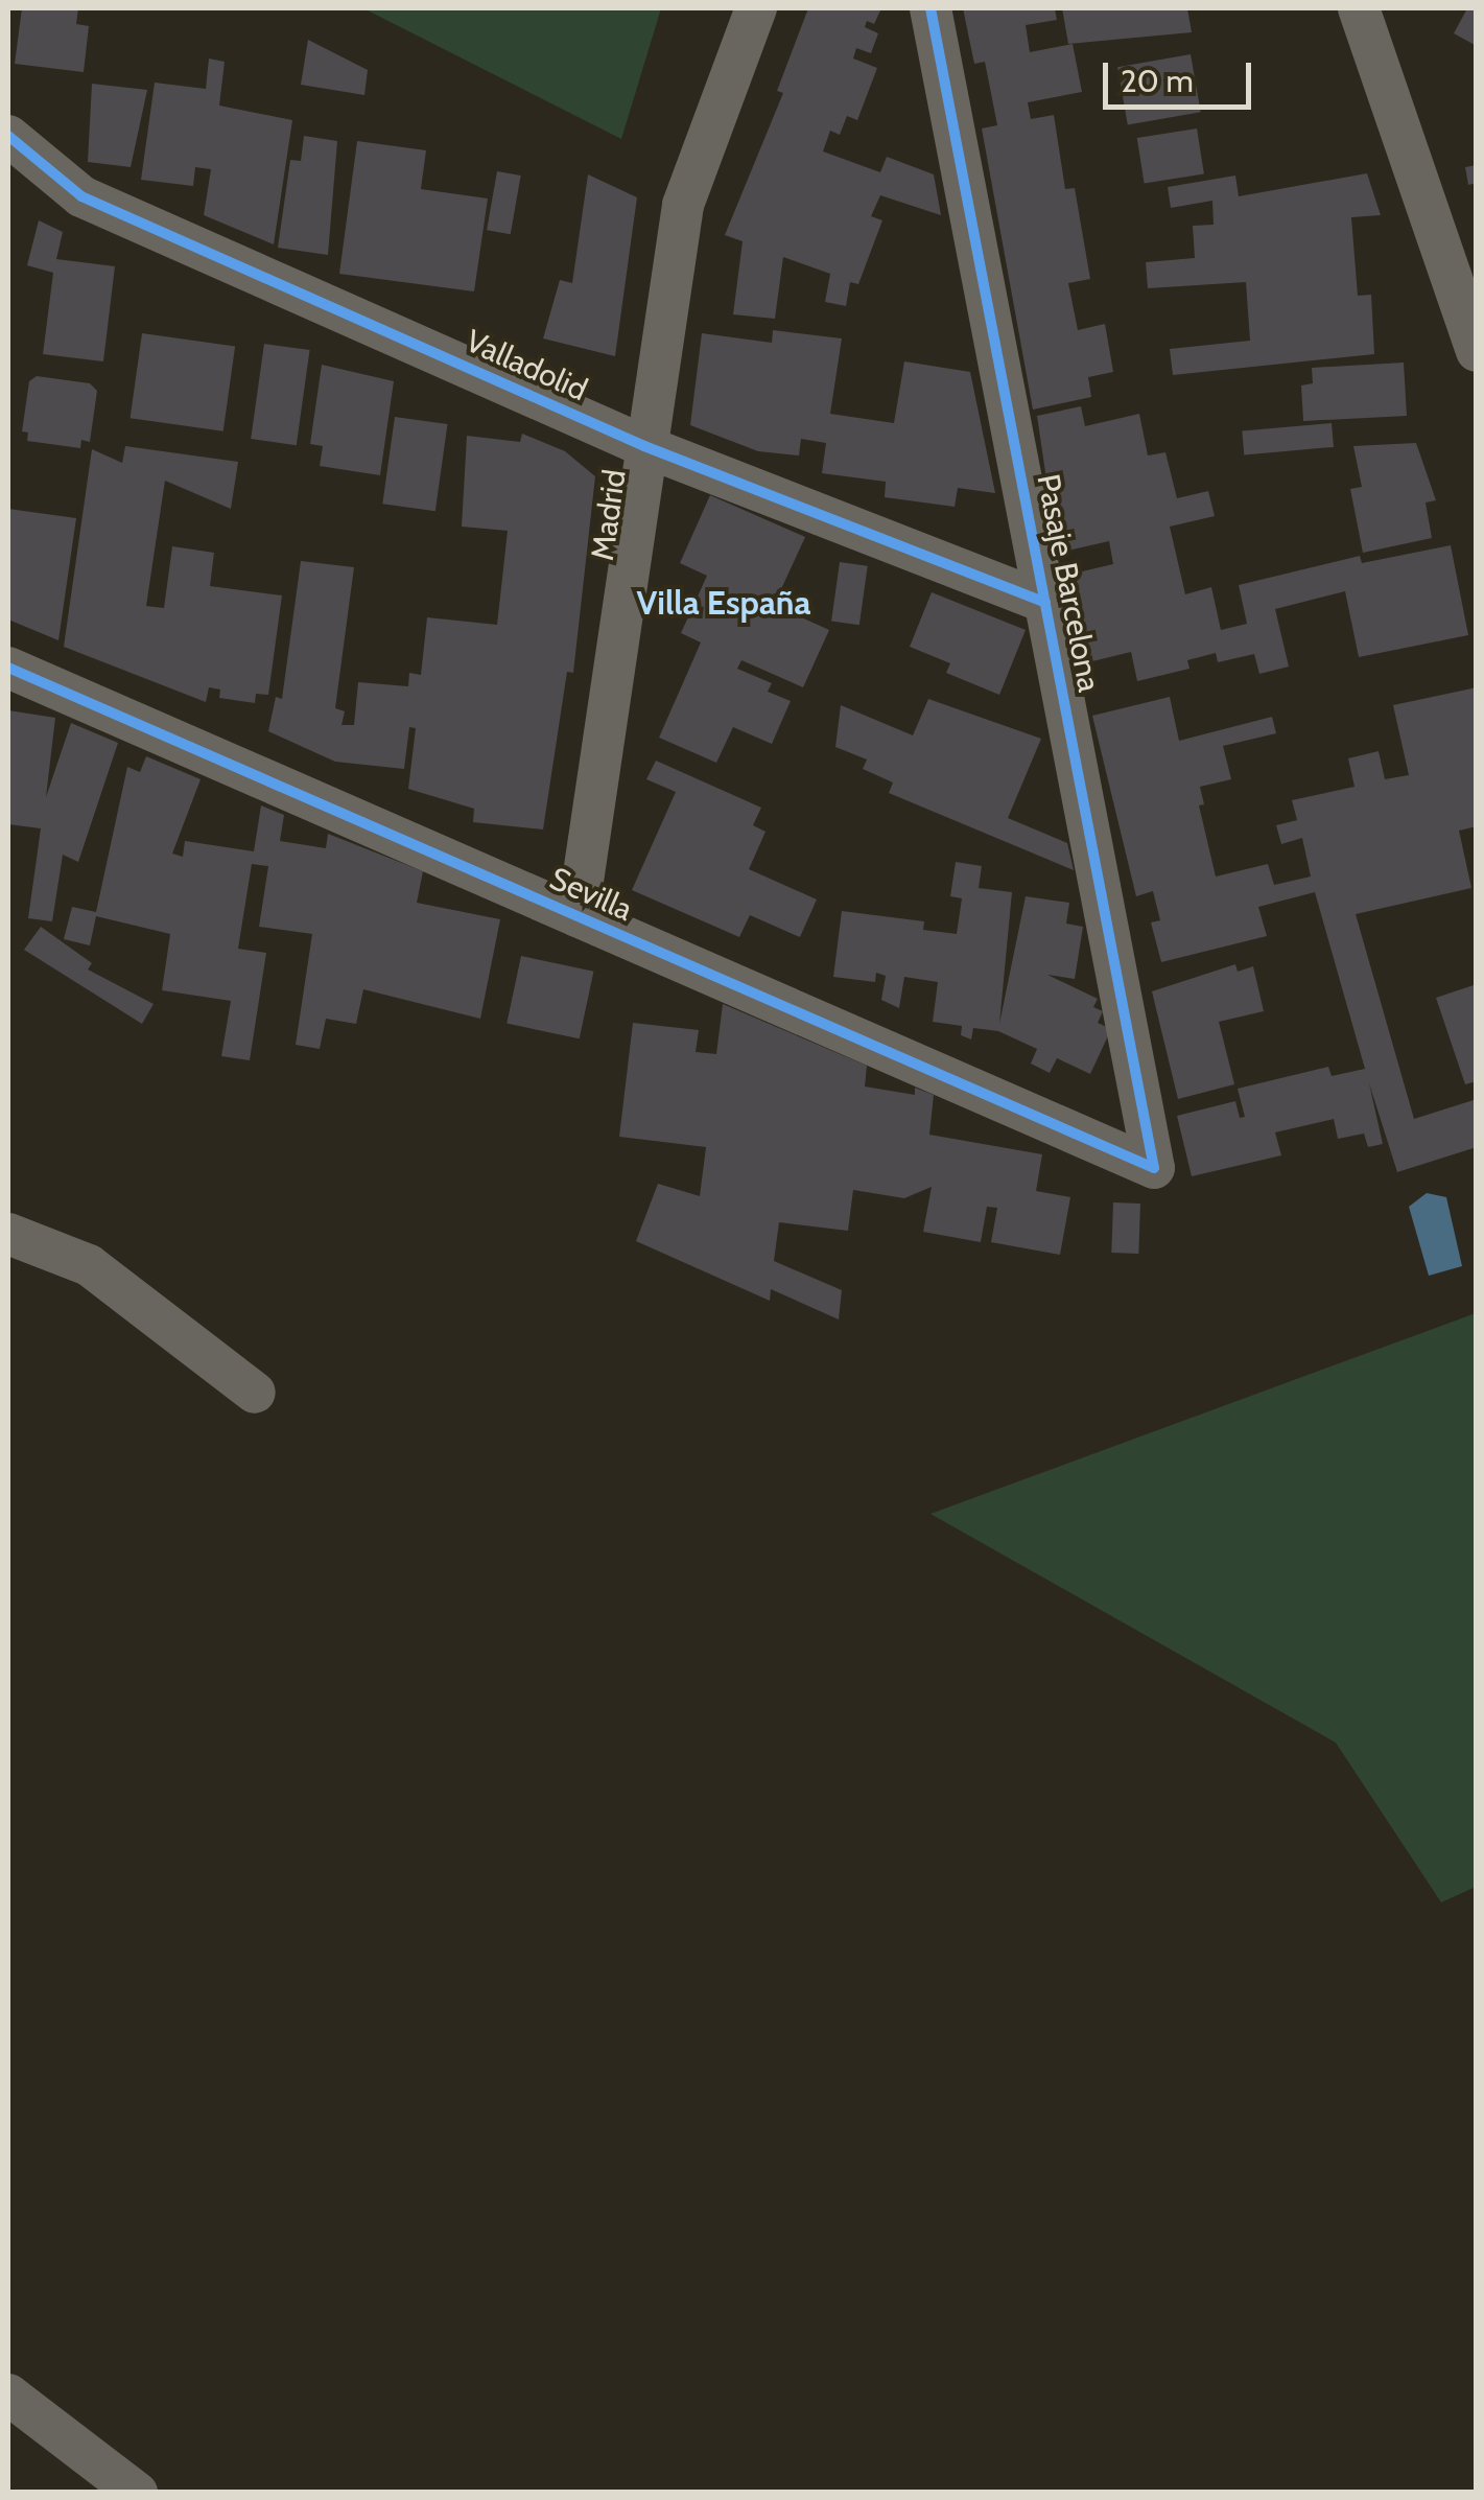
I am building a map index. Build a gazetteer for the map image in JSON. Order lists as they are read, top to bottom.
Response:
{
  "streets": {
    "street": [
      "Valladolid",
      "Madrid",
      "Pasaje Barcelona",
      "Sevilla"
    ]
  },
  "crossings": [
    ["Valladolid", "Madrid"],
    ["Valladolid", "Pasaje Barcelona"],
    ["Madrid", "Sevilla"],
    ["Pasaje Barcelona", "Sevilla"]
  ],
  "districts": ["Villa España"],
  "scale_bar": "20 m"
}
